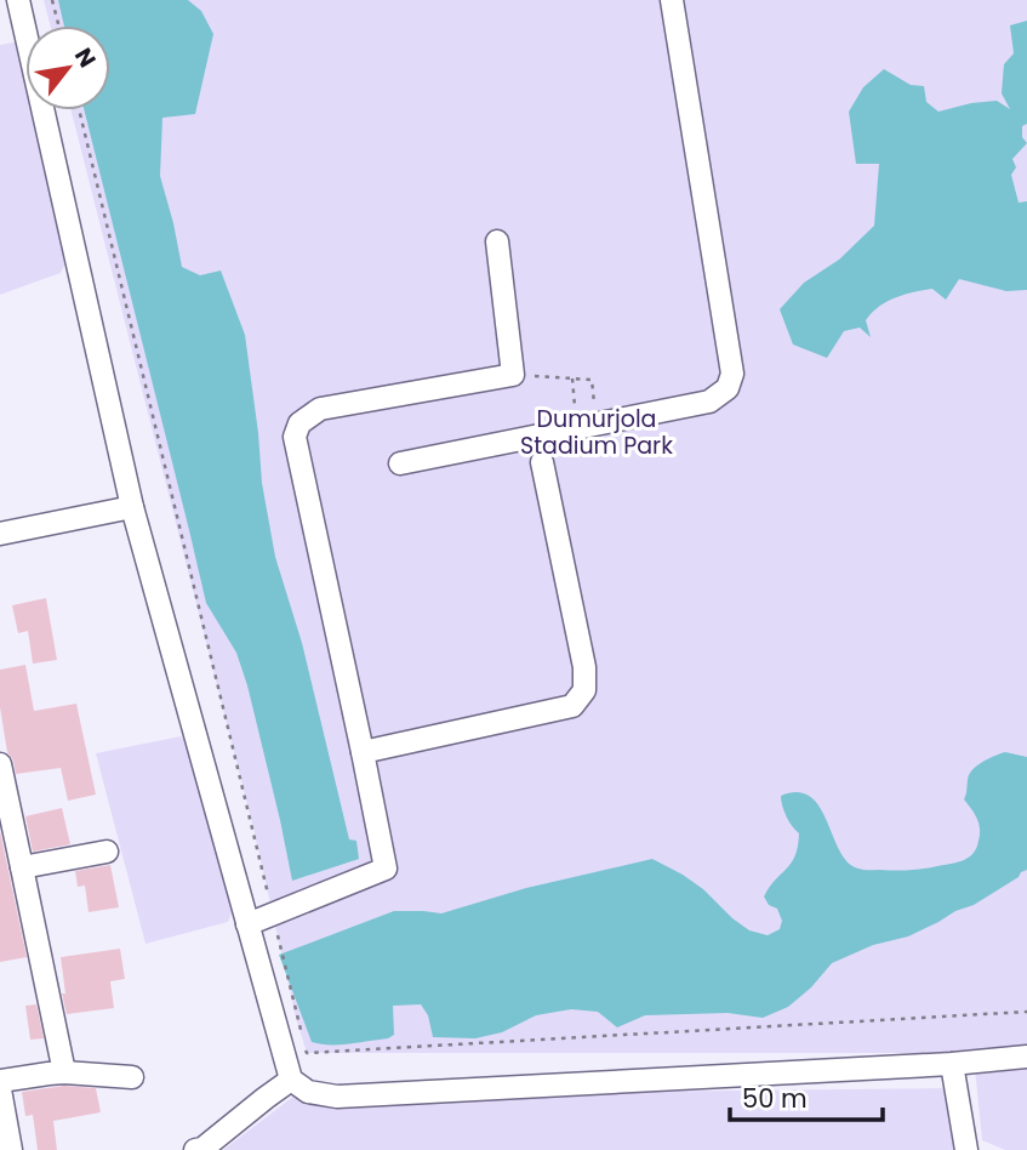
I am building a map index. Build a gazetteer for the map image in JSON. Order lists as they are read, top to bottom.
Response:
{
  "parks": ["Dumurjola Stadium Park"],
  "scale_bar": "50 m",
  "north": "top right"
}
